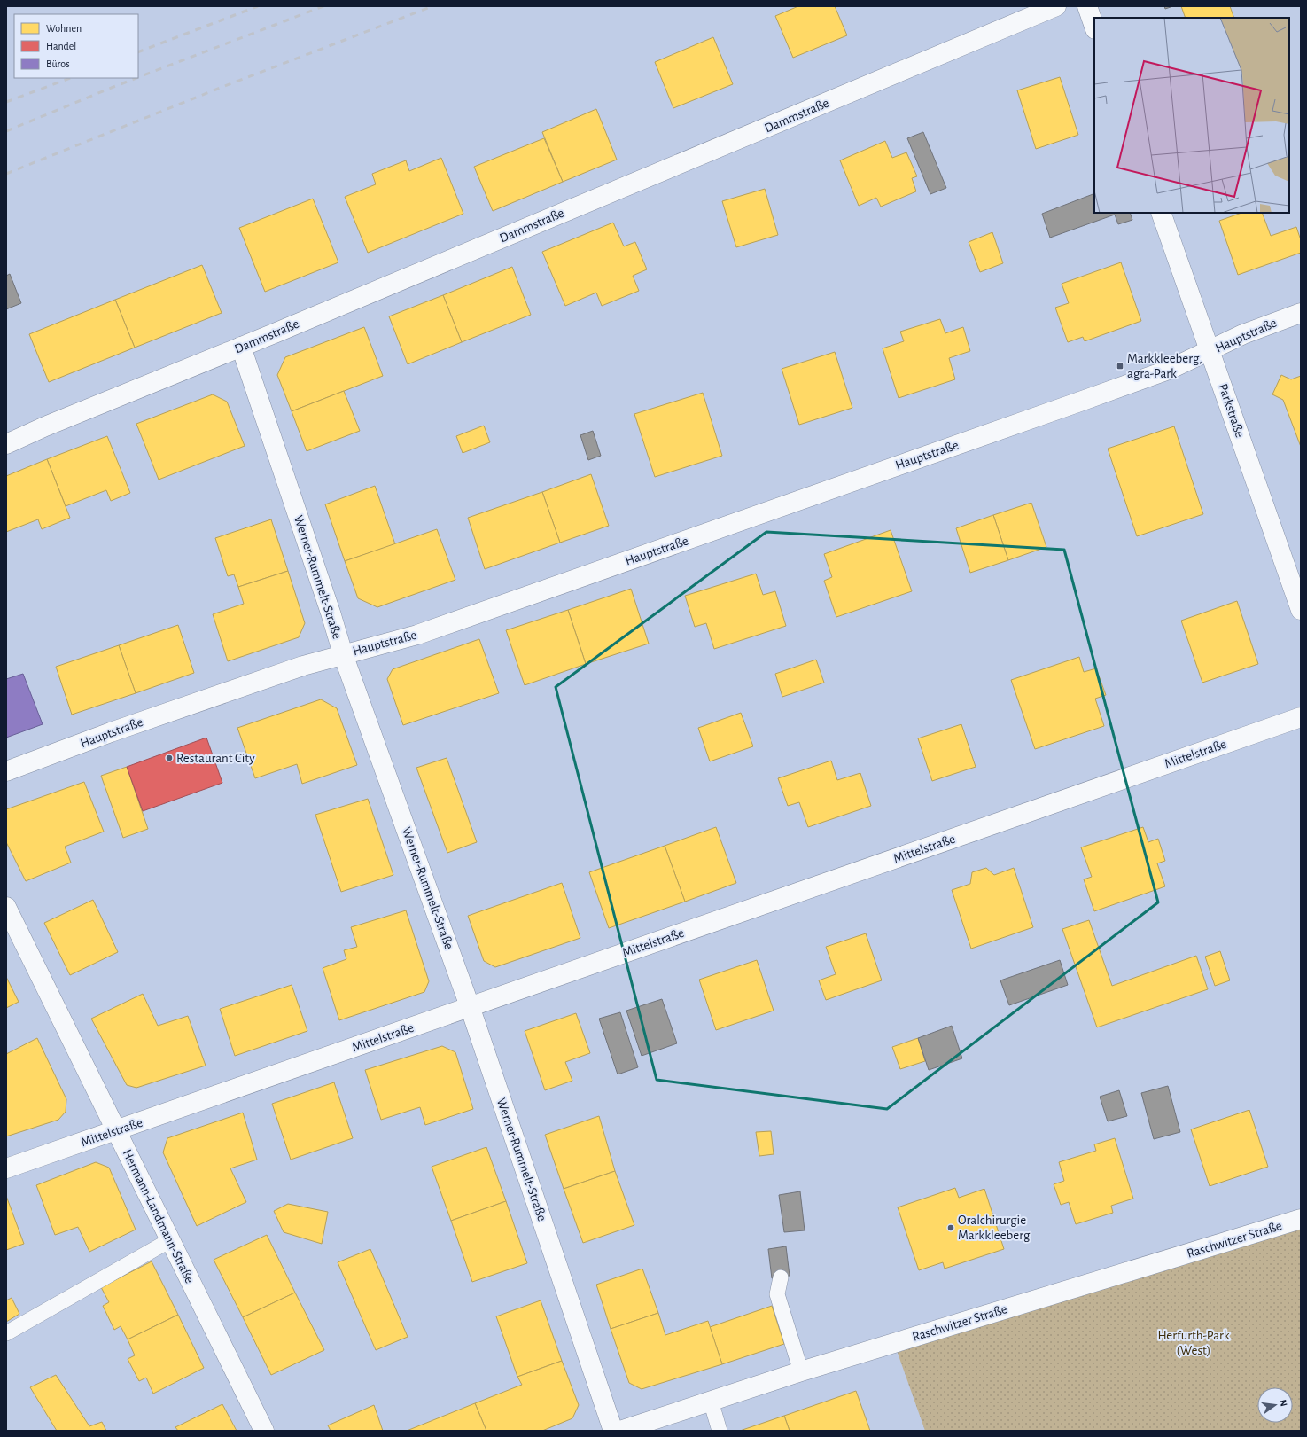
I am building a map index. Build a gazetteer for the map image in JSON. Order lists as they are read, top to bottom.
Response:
{
  "streets": {
    "street": [
      "Dammstraße",
      "Hauptstraße",
      "Parkstraße",
      "Werner-Rummelt-Straße",
      "Mittelstraße",
      "Hermann-Landmann-Straße",
      "Raschwitzer Straße"
    ]
  },
  "crossings": [
    ["Dammstraße", "Werner-Rummelt-Straße"],
    ["Hauptstraße", "Parkstraße"],
    ["Hauptstraße", "Werner-Rummelt-Straße"],
    ["Werner-Rummelt-Straße", "Mittelstraße"],
    ["Mittelstraße", "Hermann-Landmann-Straße"]
  ],
  "parks": ["Herfurth-Park (West)"],
  "places": {
    "transit": ["Markkleeberg, agra-Park"],
    "other": ["Restaurant City", "Oralchirurgie Markkleeberg"]
  },
  "legend": ["Wohnen", "Handel", "Büros"],
  "north": "right"
}
